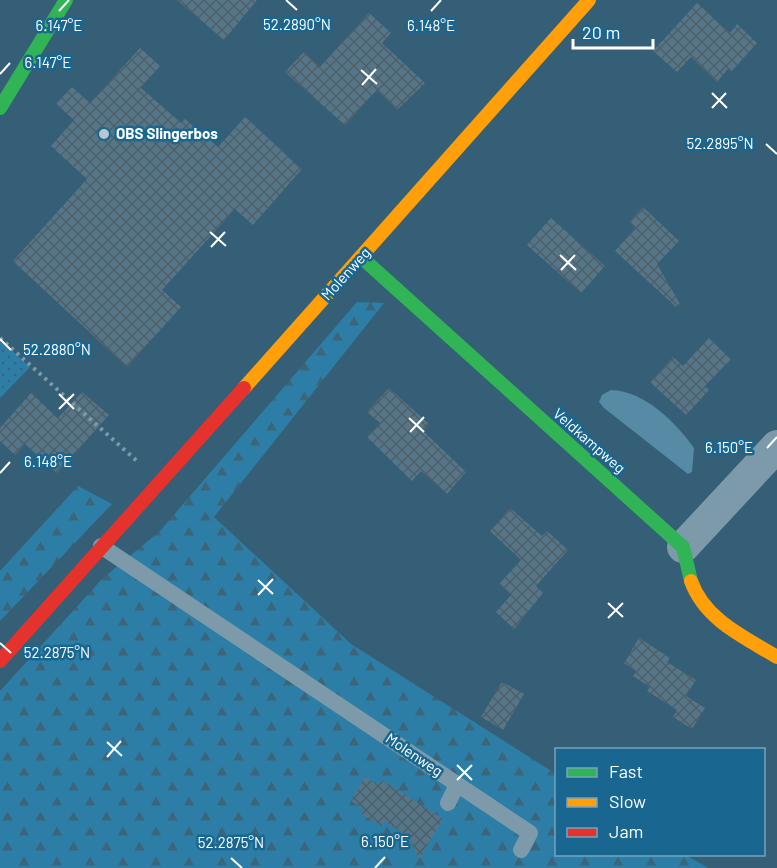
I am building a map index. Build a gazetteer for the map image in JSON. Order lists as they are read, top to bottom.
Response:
{
  "streets": {
    "street": ["Molenweg", "Veldkampweg"]
  },
  "crossings": [
    ["Molenweg", "Veldkampweg"]
  ],
  "places": ["OBS Slingerbos"],
  "legend": ["Fast", "Slow", "Jam"],
  "scale_bar": "20 m",
  "coordinates": [
    "52.2890°N",
    "6.147°E",
    "6.148°E",
    "52.2895°N",
    "52.2880°N",
    "6.150°E",
    "52.2875°N"
  ]
}
